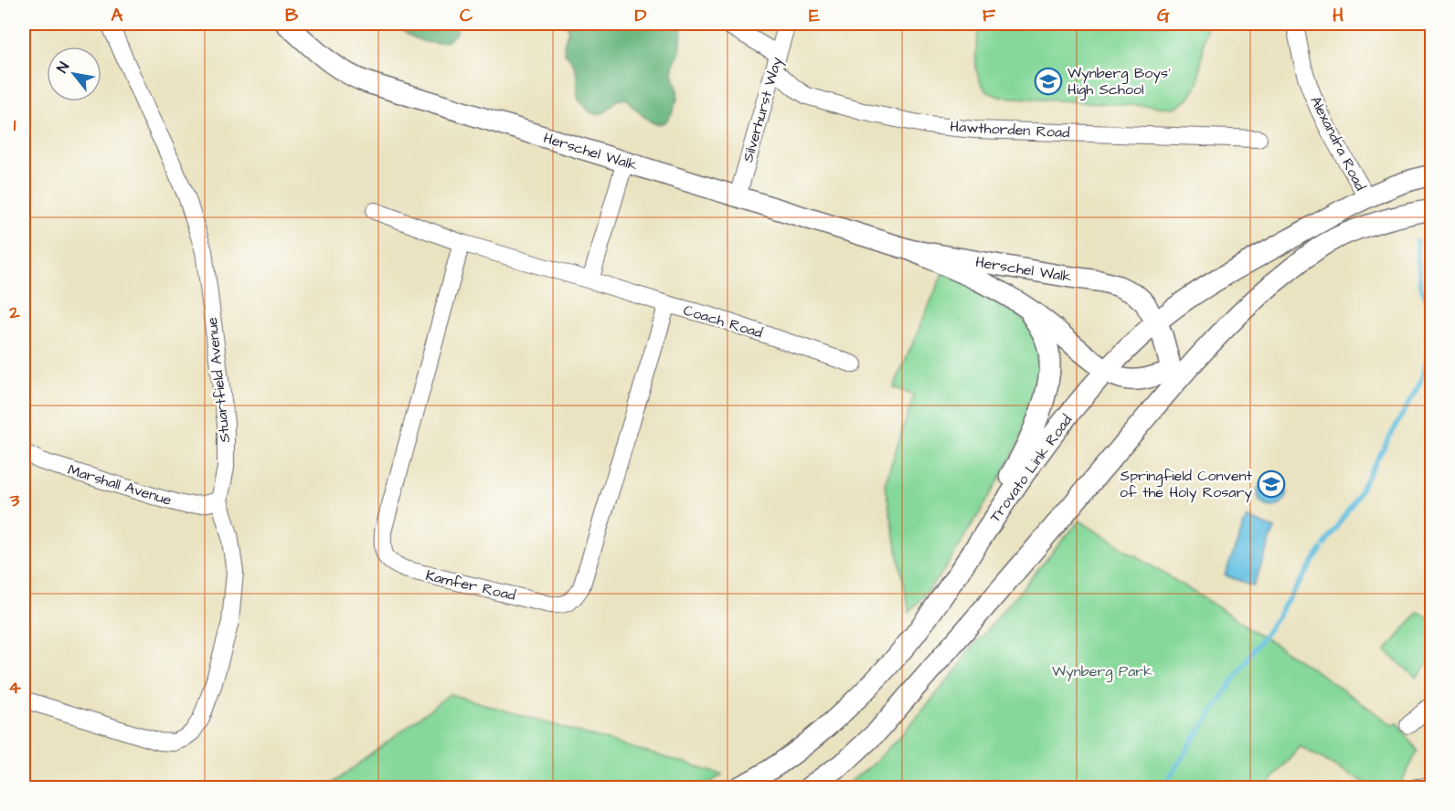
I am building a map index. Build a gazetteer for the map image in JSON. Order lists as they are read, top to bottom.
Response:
{
  "streets": {
    "main road": ["Herschel Walk", "Trovato Link Road"],
    "street": [
      "Silverhurst Way",
      "Hawthorden Road",
      "Alexandra Road",
      "Coach Road",
      "Stuartfield Avenue",
      "Marshall Avenue",
      "Kamfer Road"
    ]
  },
  "crossings": [
    ["Silverhurst Way", "Hawthorden Road"],
    ["Silverhurst Way", "Herschel Walk"],
    ["Alexandra Road", "Trovato Link Road"],
    ["Herschel Walk", "Trovato Link Road"],
    ["Coach Road", "Kamfer Road"],
    ["Stuartfield Avenue", "Marshall Avenue"]
  ],
  "parks": ["Wynberg Park"],
  "places": {
    "school or university": ["Wynberg Boys' High School", "Springfield Convent of the Holy Rosary"]
  },
  "north": "top left",
  "grid": {
    "columns": [
      "A",
      "B",
      "C",
      "D",
      "E",
      "F",
      "G",
      "H"
    ],
    "rows": [
      "1",
      "2",
      "3",
      "4"
    ]
  }
}
